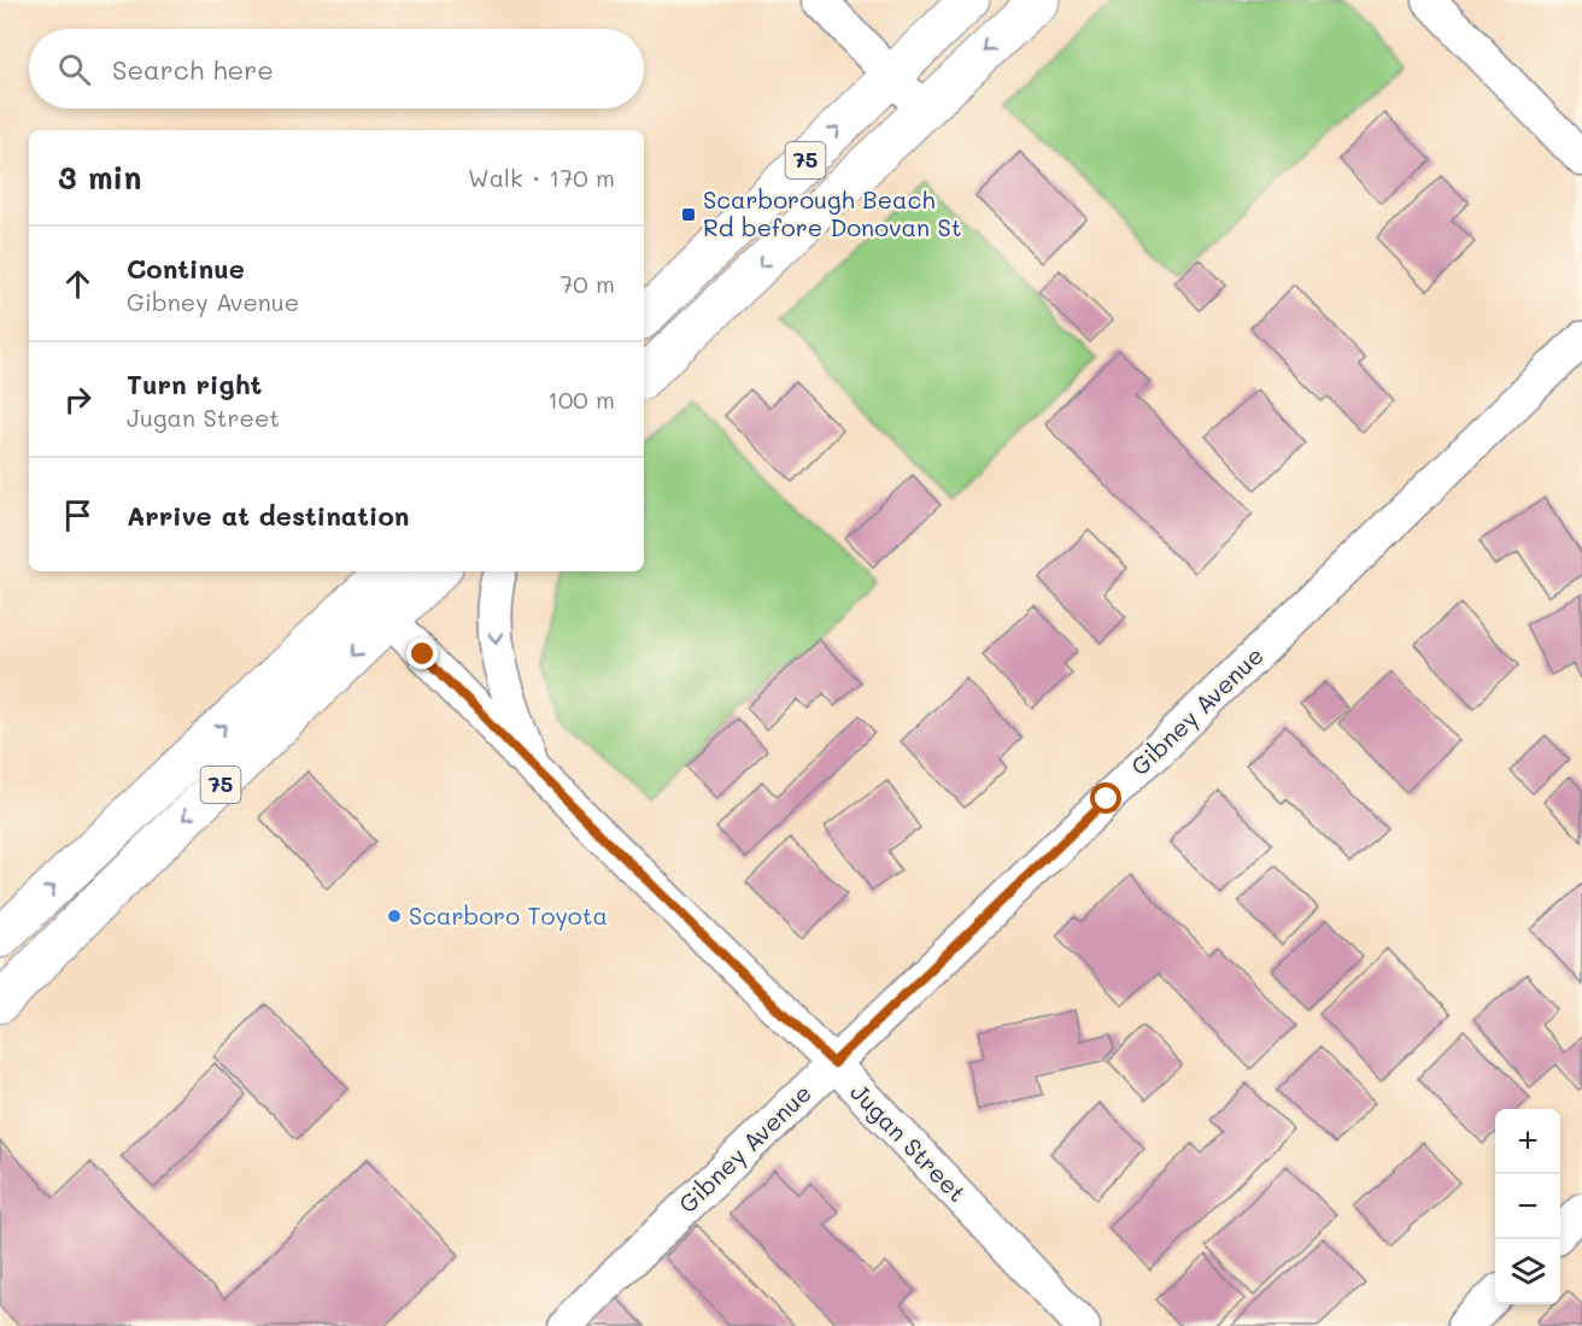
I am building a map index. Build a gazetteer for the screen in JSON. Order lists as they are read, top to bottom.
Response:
{
  "streets": {
    "main road": ["75"],
    "street": ["Gibney Avenue", "Jugan Street"]
  },
  "crossings": [
    ["75", "Jugan Street"],
    ["Gibney Avenue", "Jugan Street"]
  ],
  "places": {
    "transit": ["Scarborough Beach Rd before Donovan St"],
    "other": ["Scarboro Toyota"]
  },
  "page": {
    "search": "Search here",
    "heading": ["3 min", "Walk · 170 m"],
    "list": [
      ["Continue", "Gibney Avenue", "70 m"],
      ["Turn right", "Jugan Street", "100 m"],
      "Arrive at destination"
    ],
    "map_buttons": ["+", "−"]
  }
}
